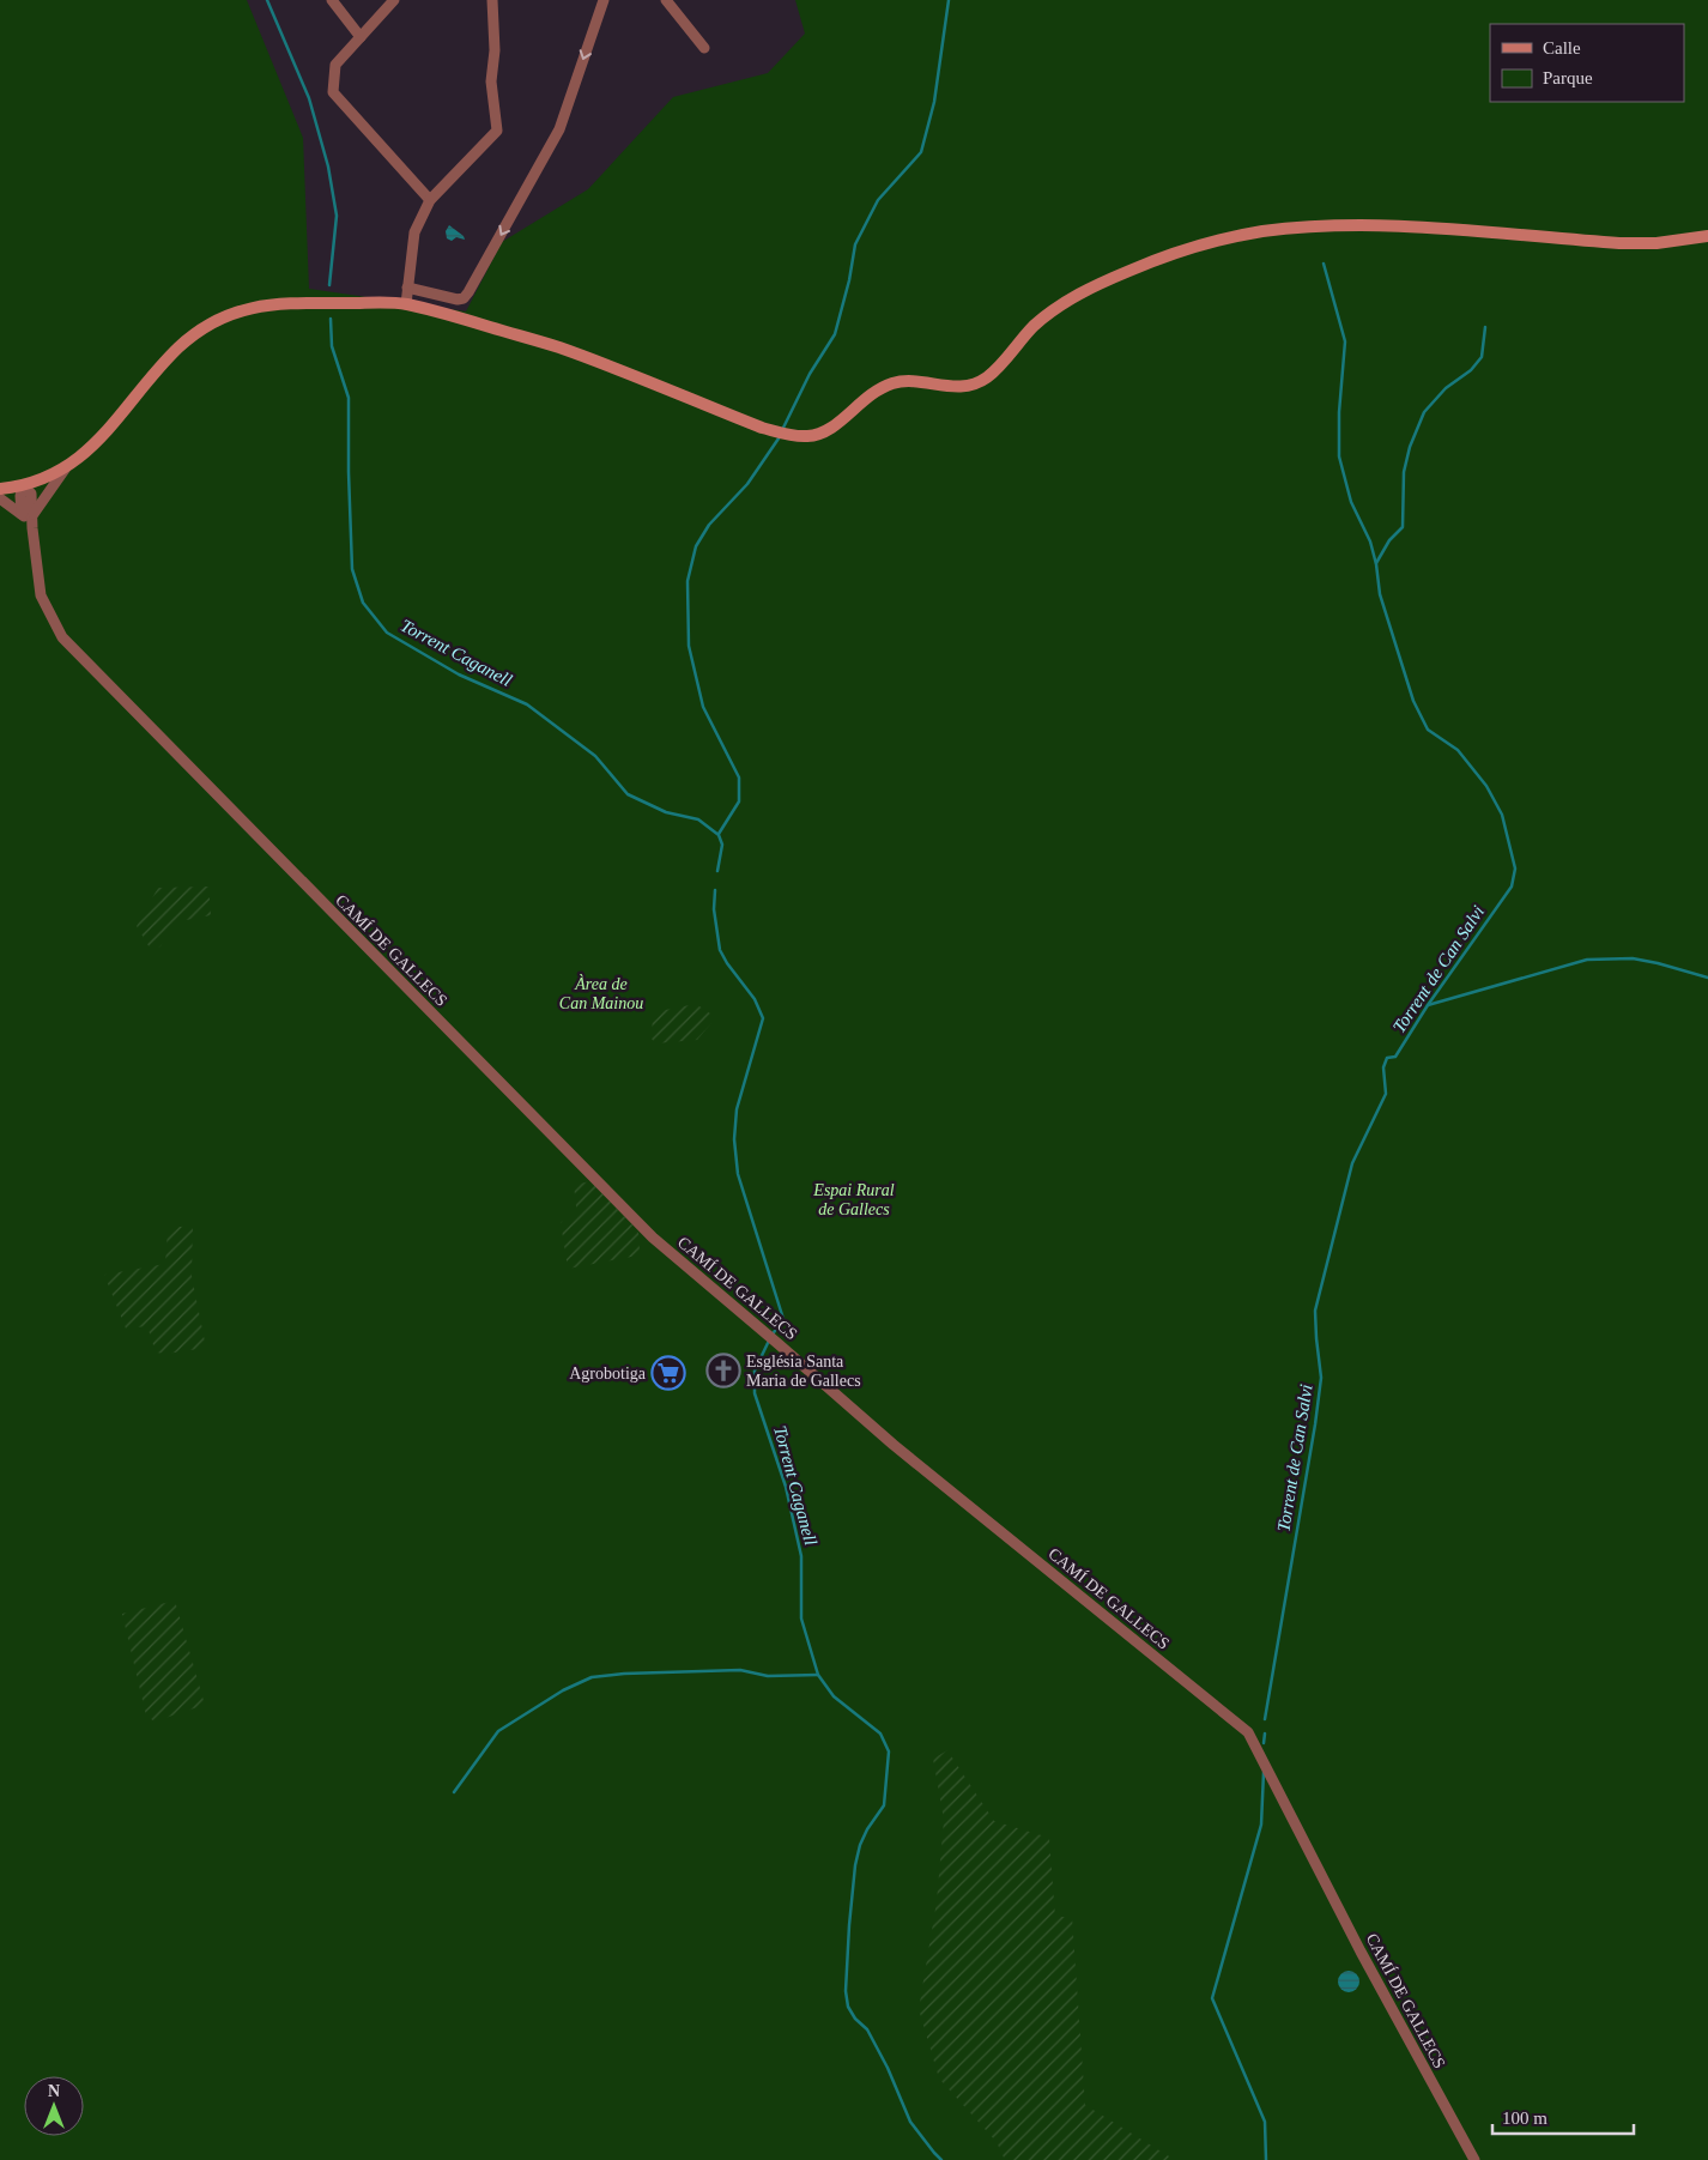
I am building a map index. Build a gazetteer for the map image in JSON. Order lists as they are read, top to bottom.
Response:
{
  "streets": {
    "street": ["CAMÍ DE GALLECS"]
  },
  "water": ["Torrent Caganell", "Torrent de Can Salvi"],
  "parks": ["Àrea de Can Mainou", "Espai Rural de Gallecs"],
  "places": {
    "church": ["Església Santa Maria de Gallecs"],
    "supermarket": ["Agrobotiga"]
  },
  "legend": ["Calle", "Parque"],
  "scale_bar": "100 m",
  "north": "top"
}
